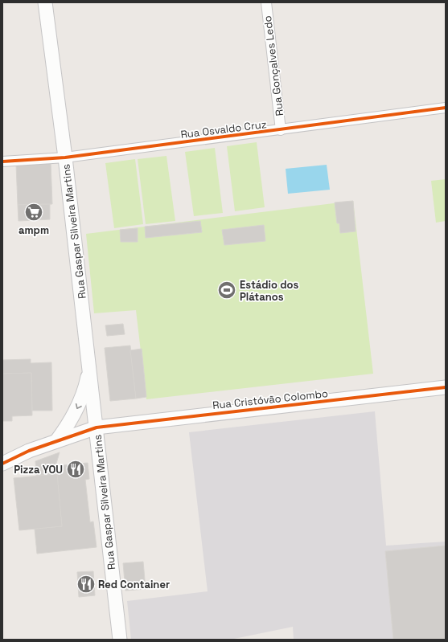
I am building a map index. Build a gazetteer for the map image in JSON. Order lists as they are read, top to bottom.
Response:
{
  "streets": {
    "main road": ["Rua Gaspar Silveira Martins", "Rua Cristóvão Colombo"],
    "street": ["Rua Gonçalves Ledo", "Rua Osvaldo Cruz"]
  },
  "crossings": [
    ["Rua Gonçalves Ledo", "Rua Osvaldo Cruz"],
    ["Rua Osvaldo Cruz", "Rua Gaspar Silveira Martins"],
    ["Rua Gaspar Silveira Martins", "Rua Cristóvão Colombo"]
  ],
  "places": {
    "supermarket": ["ampm"],
    "sports": ["Estádio dos Plátanos"],
    "restaurant": ["Pizza YOU", "Red Container"]
  }
}
